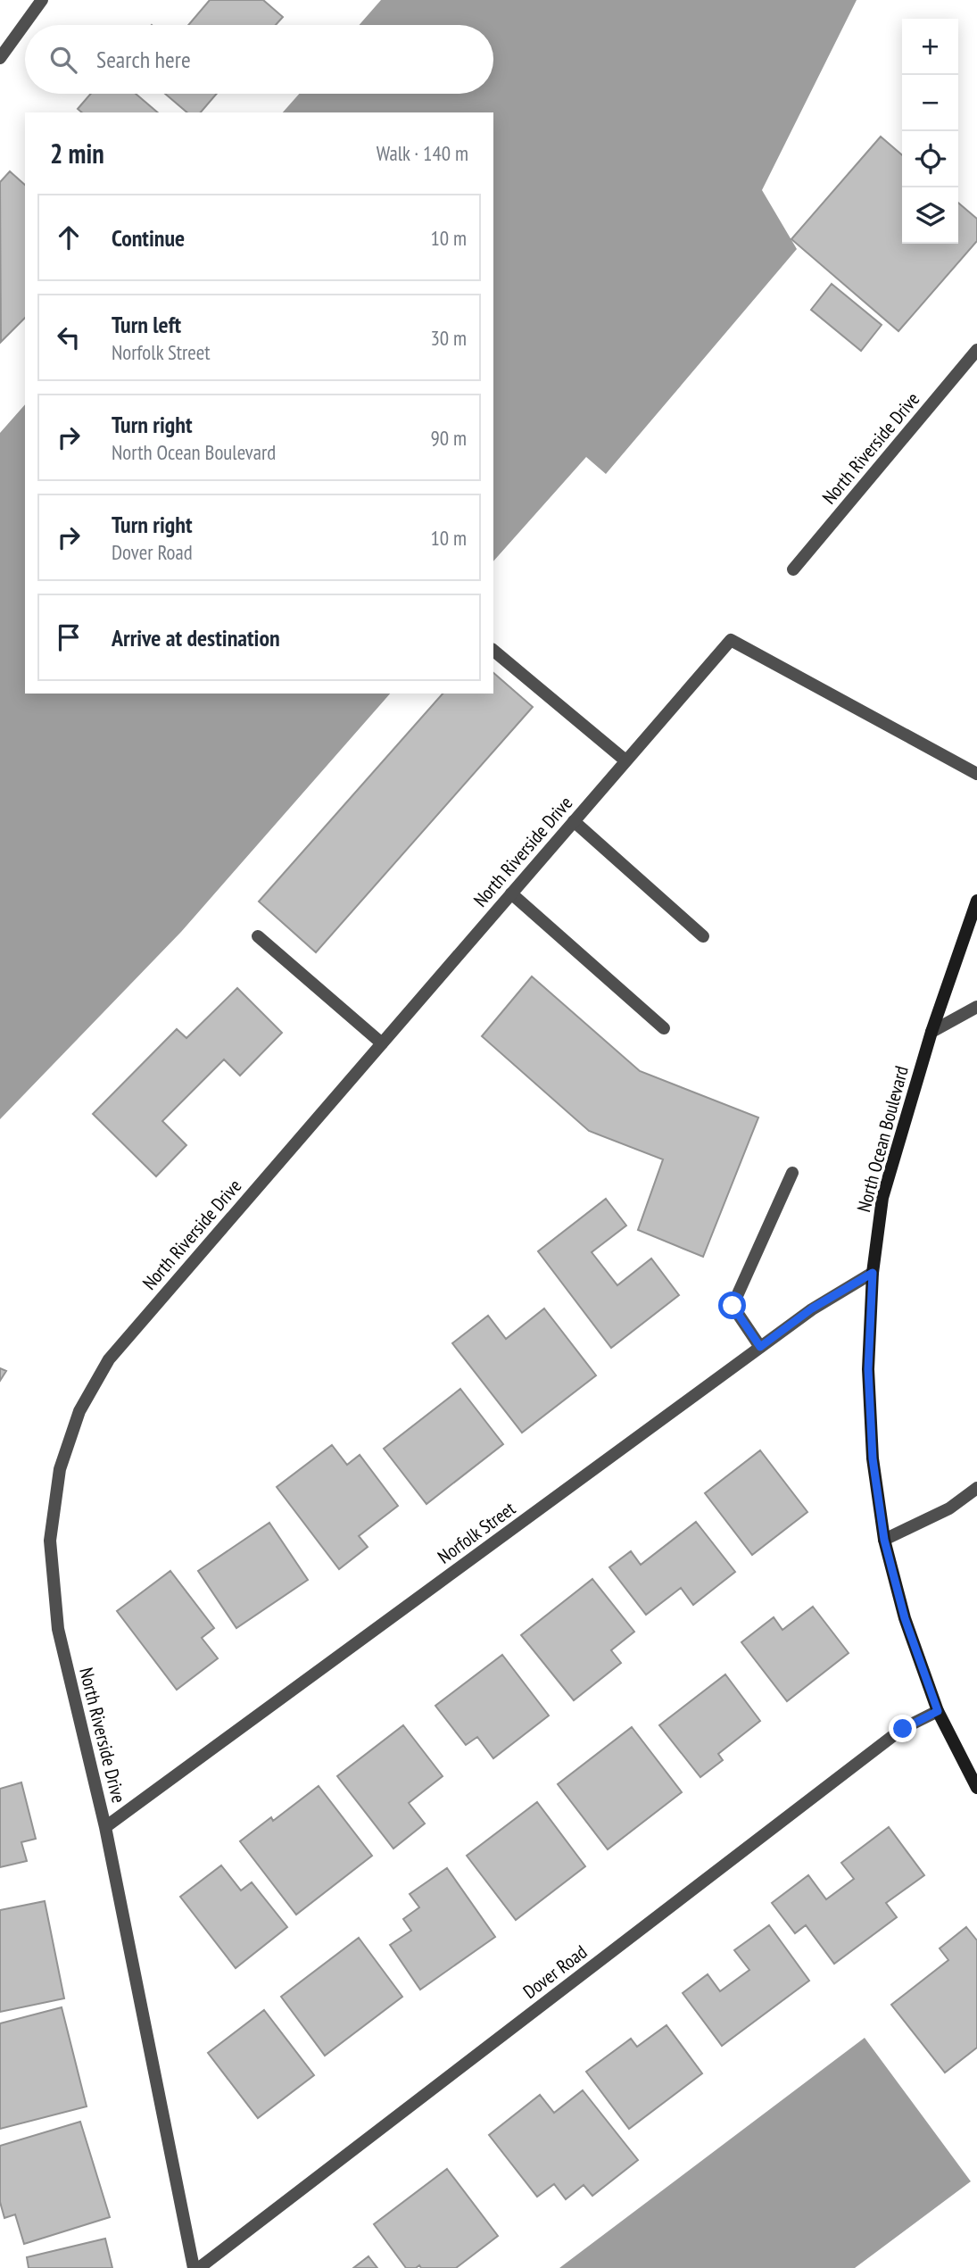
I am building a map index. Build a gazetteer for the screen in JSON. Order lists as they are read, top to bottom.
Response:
{
  "streets": {
    "main road": ["North Ocean Boulevard"],
    "street": ["North Riverside Drive", "Norfolk Street", "Dover Road"]
  },
  "crossings": [
    ["North Riverside Drive", "Norfolk Street"],
    ["North Ocean Boulevard", "Norfolk Street"],
    ["North Ocean Boulevard", "Dover Road"]
  ],
  "page": {
    "map_buttons": ["+", "−"],
    "search": "Search here",
    "heading": ["2 min", "Walk · 140 m"],
    "list": [
      ["Continue", "10 m"],
      ["Turn left", "Norfolk Street", "30 m"],
      ["Turn right", "North Ocean Boulevard", "90 m"],
      ["Turn right", "Dover Road", "10 m"],
      "Arrive at destination"
    ]
  }
}
